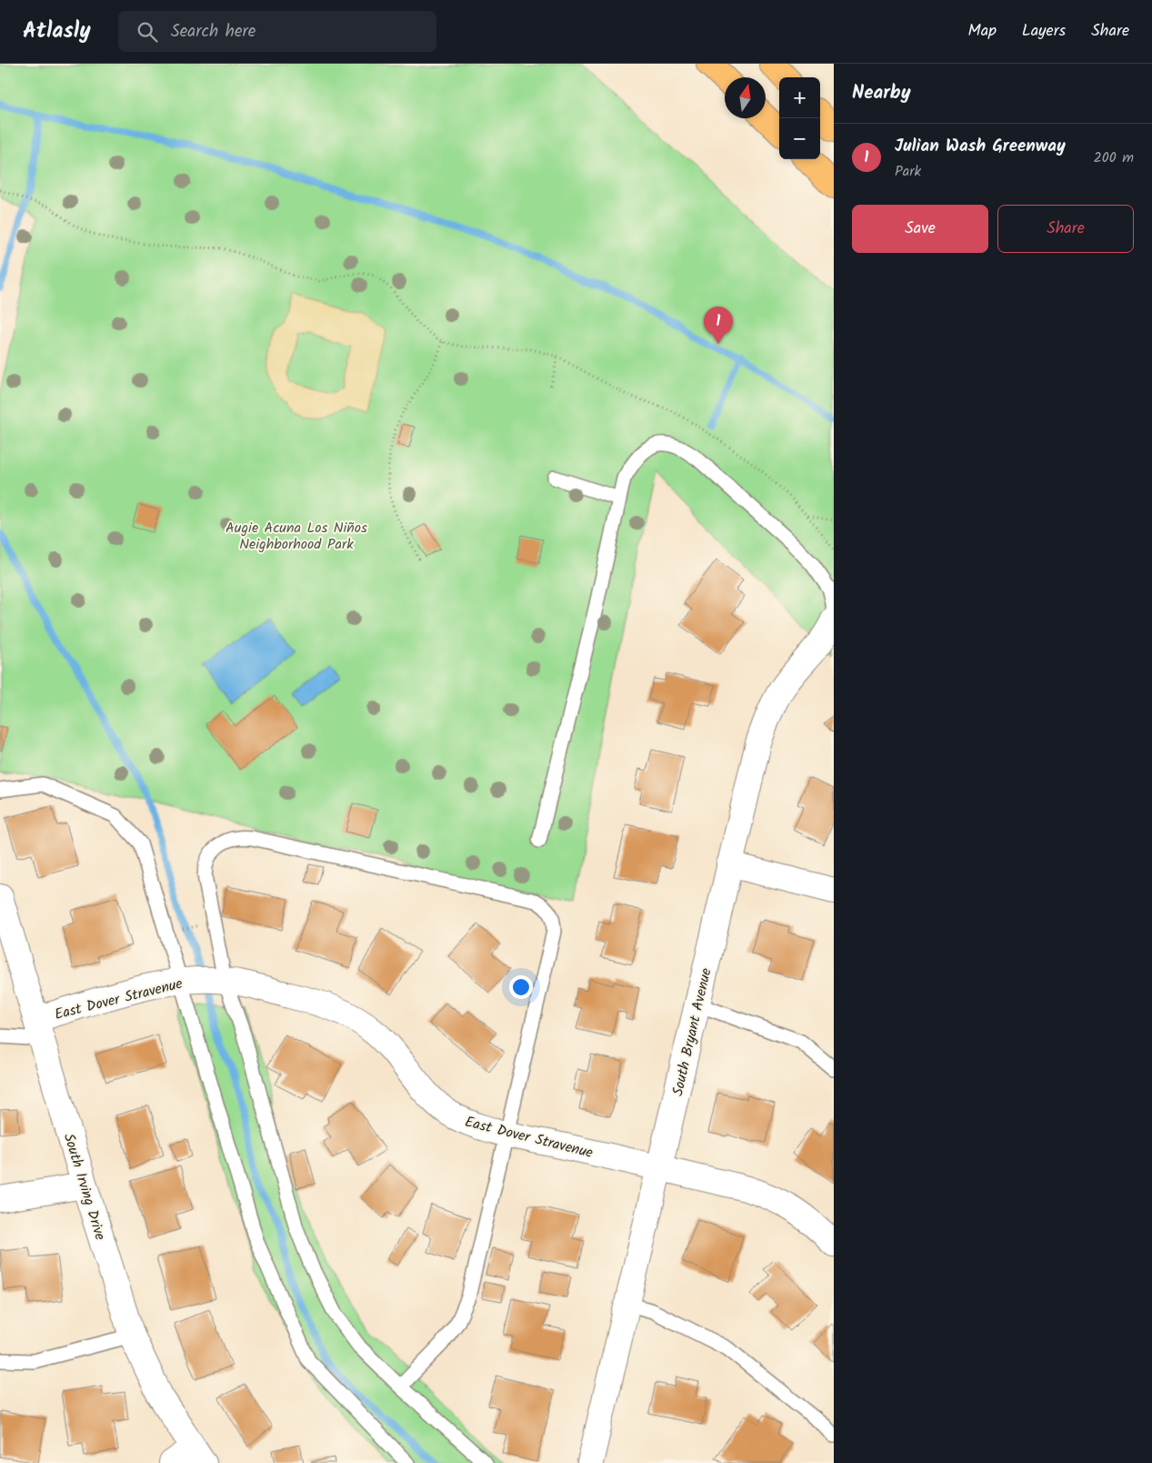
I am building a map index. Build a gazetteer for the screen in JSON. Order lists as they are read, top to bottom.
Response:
{
  "streets": {
    "street": ["East Dover Stravenue", "South Bryant Avenue", "South Irving Drive"]
  },
  "crossings": [
    ["East Dover Stravenue", "South Bryant Avenue"],
    ["East Dover Stravenue", "South Irving Drive"]
  ],
  "parks": ["Augie Acuna Los Niños Neighborhood Park"],
  "north": "top",
  "page": {
    "header": "Atlasly",
    "search": "Search here",
    "nav": ["Map", "Layers", "Share"],
    "heading": "Nearby",
    "map_buttons": ["+", "−"],
    "list": [
      {
        "mark": "1",
        "name": "Julian Wash Greenway",
        "note": "Park",
        "value": "200 m"
      }
    ],
    "buttons": ["Save", "Share"],
    "pins": "1"
  }
}
